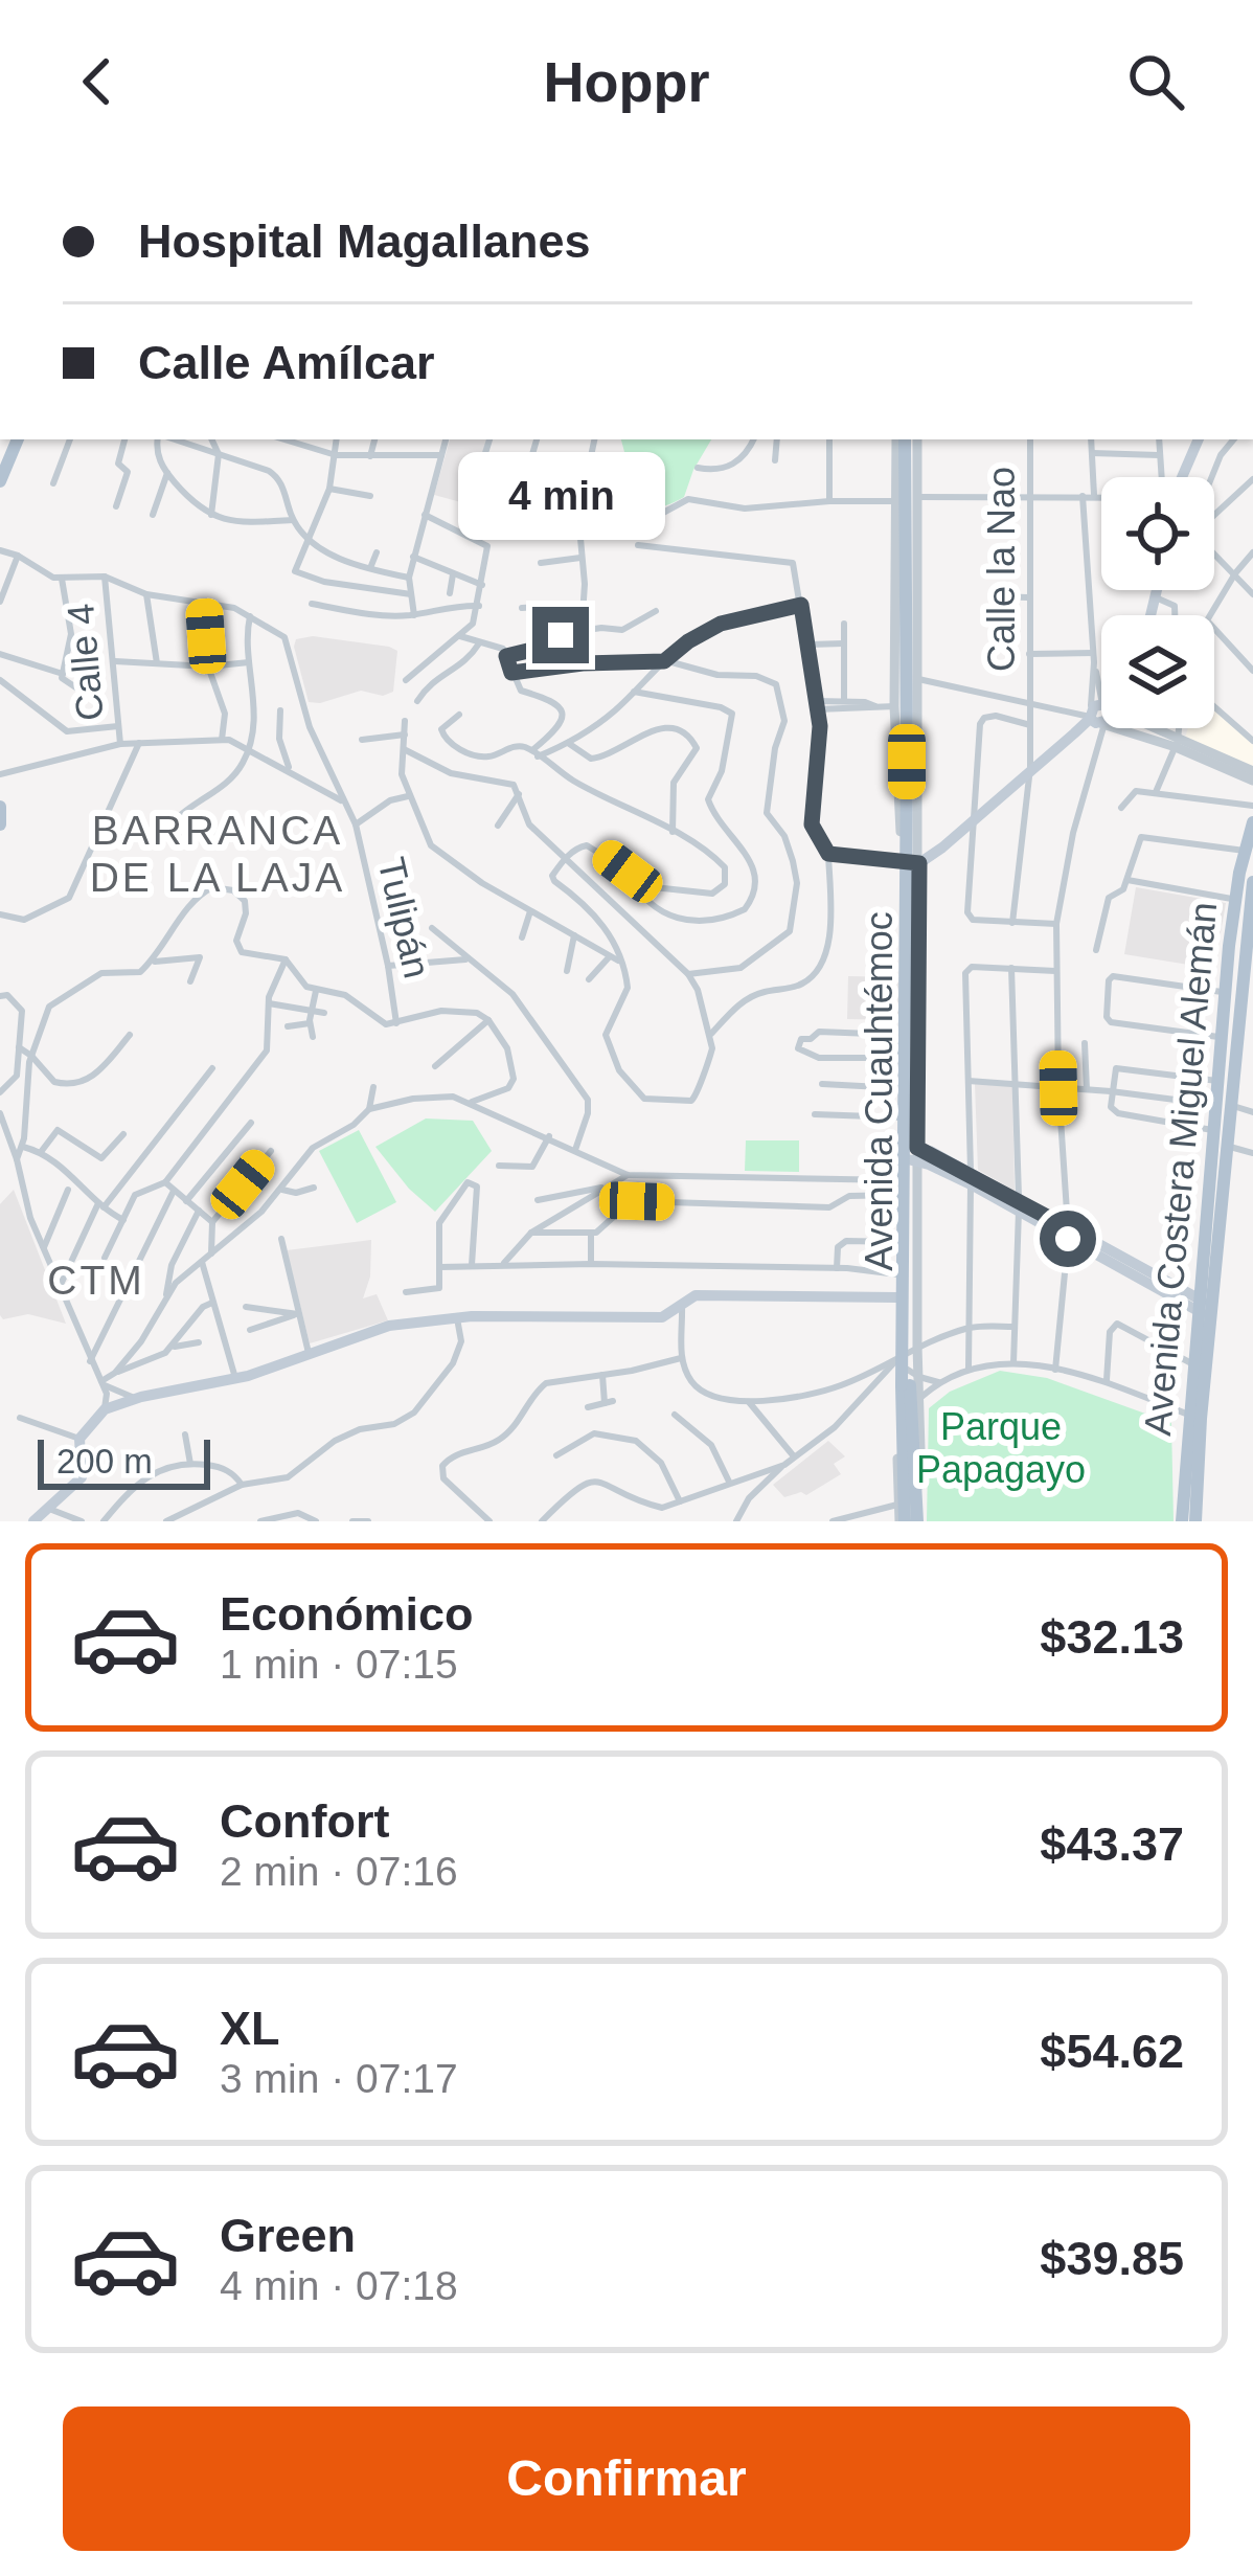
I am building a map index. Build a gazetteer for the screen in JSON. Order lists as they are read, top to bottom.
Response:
{
  "streets": {
    "main road": ["Avenida Cuauhtémoc", "Avenida Costera Miguel Alemán"],
    "street": ["Calle la Nao", "Calle 4", "Tulipán"]
  },
  "districts": ["BARRANCA DE LA LAJA", "CTM"],
  "parks": ["Parque Papagayo"],
  "scale_bar": "200 m",
  "page": {
    "header": "Hoppr",
    "banner": ["Hospital Magallanes", "Calle Amílcar"],
    "bubble": "4 min",
    "scale": "200 m",
    "list": [
      {
        "name": "Económico",
        "note": "1 min · 07:15",
        "value": "$32.13"
      },
      {
        "name": "Confort",
        "note": "2 min · 07:16",
        "value": "$43.37"
      },
      {
        "name": "XL",
        "note": "3 min · 07:17",
        "value": "$54.62"
      },
      {
        "name": "Green",
        "note": "4 min · 07:18",
        "value": "$39.85"
      }
    ],
    "buttons": "Confirmar"
  }
}
